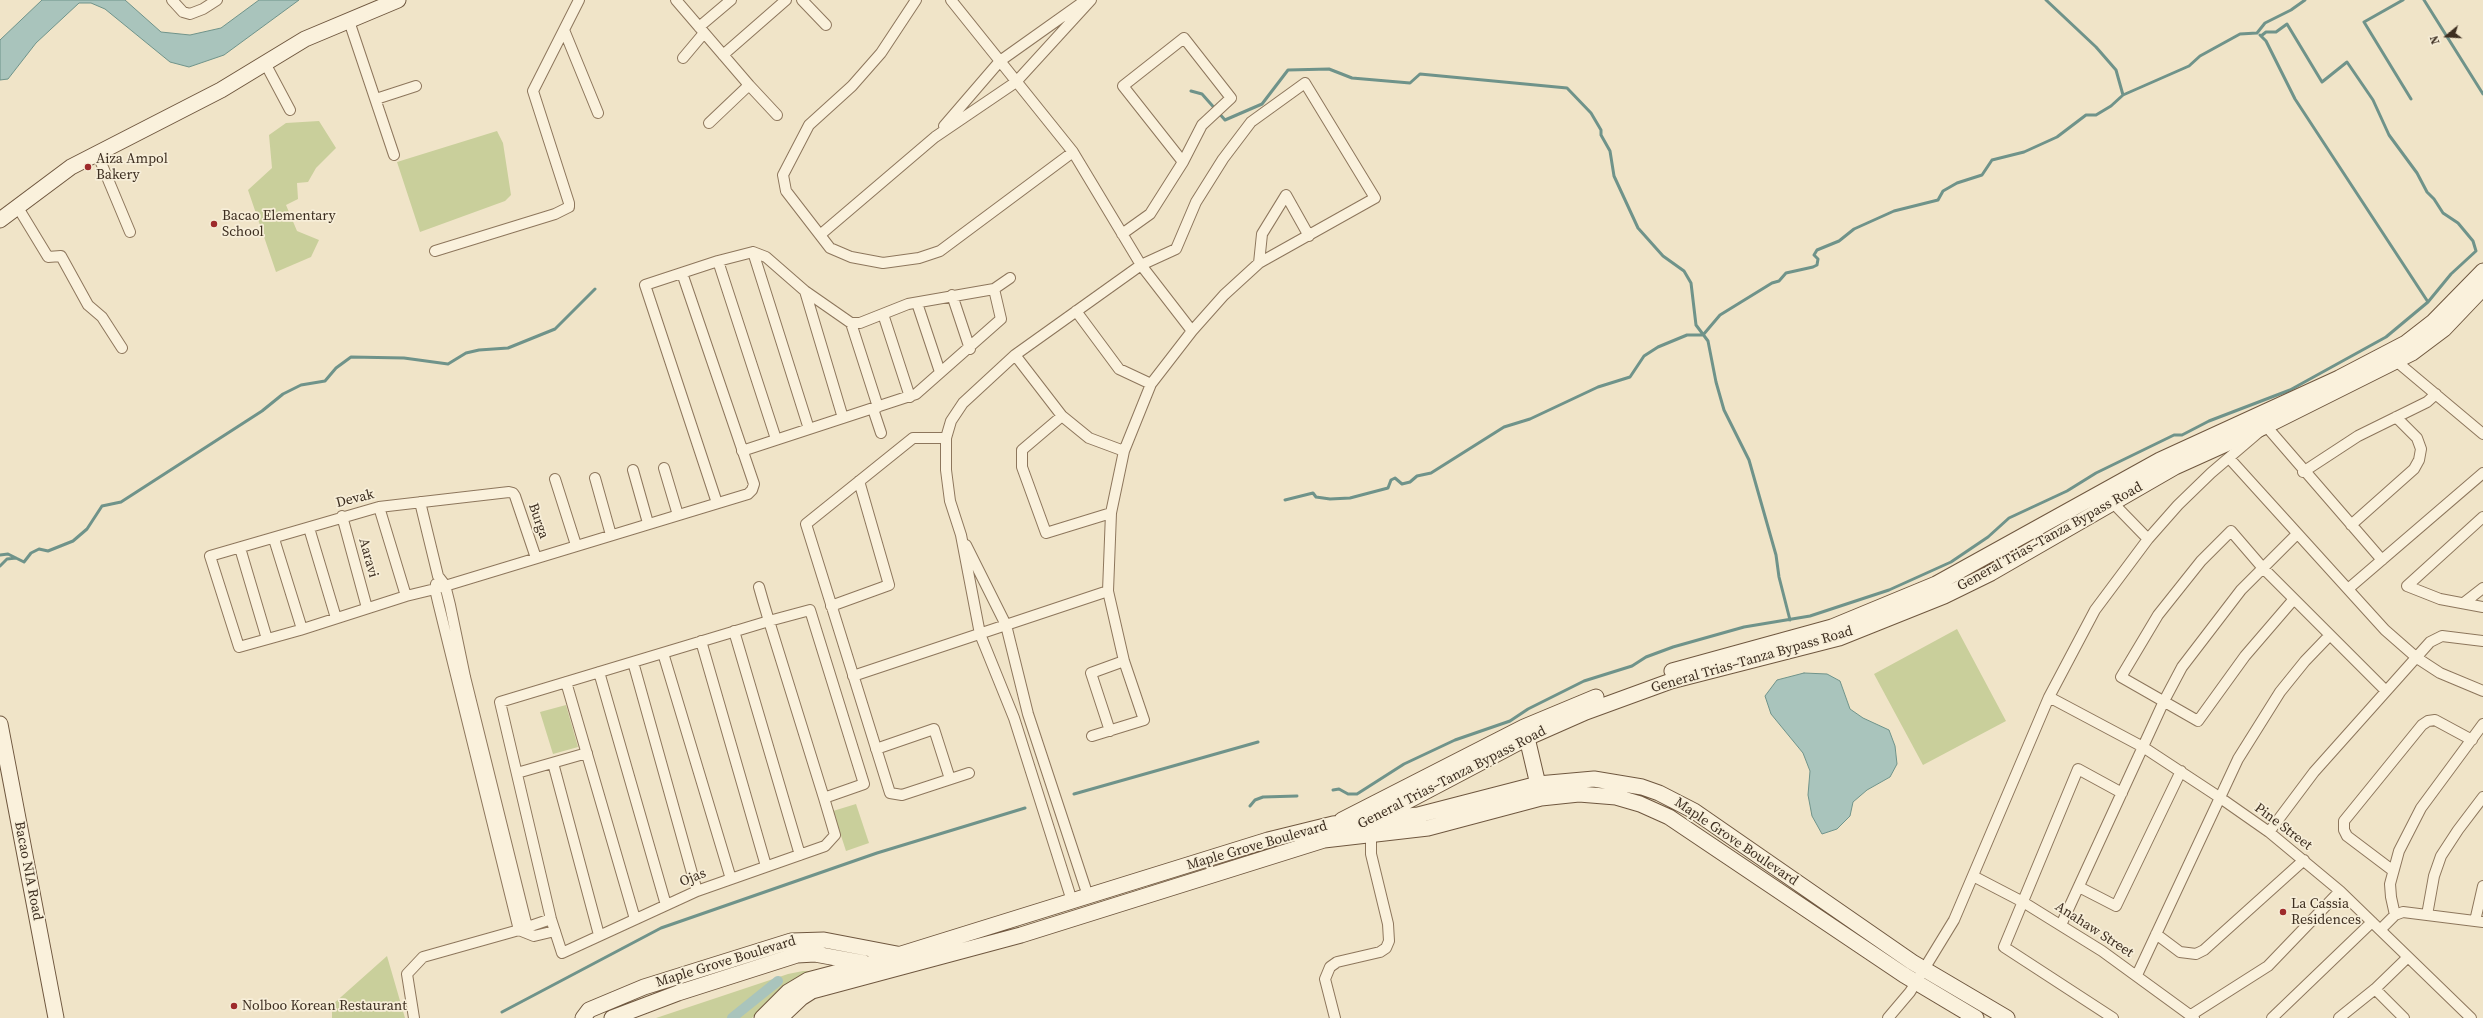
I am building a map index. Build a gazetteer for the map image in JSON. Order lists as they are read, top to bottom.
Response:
{
  "streets": {
    "main road": ["General Trias–Tanza Bypass Road", "Maple Grove Boulevard", "Bacao NIA Road"],
    "street": [
      "Devak",
      "Burga",
      "Aaravi",
      "Pine Street",
      "Ojas",
      "Anahaw Street"
    ]
  },
  "crossings": [
    ["Devak", "Burga"],
    ["Devak", "Aaravi"],
    ["General Trias–Tanza Bypass Road", "Maple Grove Boulevard"]
  ],
  "places": [
    "Aiza Ampol Bakery",
    "Bacao Elementary School",
    "La Cassia Residences",
    "Nolboo Korean Restaurant"
  ],
  "north": "left"
}
